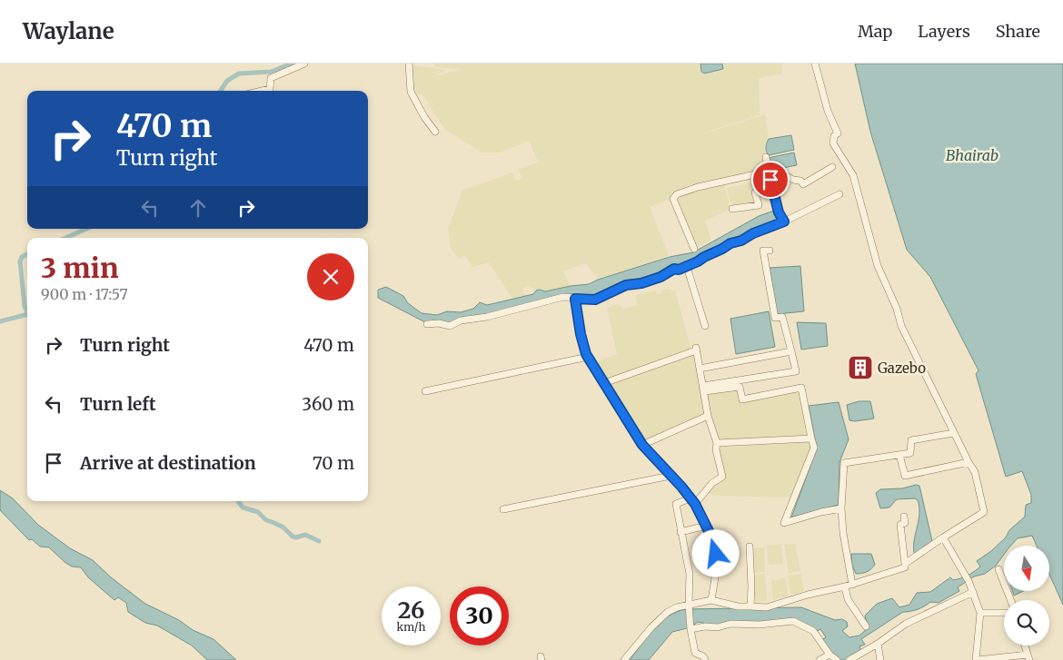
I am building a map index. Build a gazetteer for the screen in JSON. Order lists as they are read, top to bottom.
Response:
{
  "water": ["Bhairab"],
  "places": {
    "building": ["Gazebo"]
  },
  "north": "bottom",
  "page": {
    "header": "Waylane",
    "nav": ["Map", "Layers", "Share"],
    "turn": ["470 m", "Turn right"],
    "heading": ["3 min", "900 m · 17:57"],
    "list": [
      {
        "name": "Turn right",
        "value": "470 m"
      },
      {
        "name": "Turn left",
        "value": "360 m"
      },
      {
        "name": "Arrive at destination",
        "value": "70 m"
      }
    ],
    "speed": "26 km/h",
    "limit": "30"
  }
}
